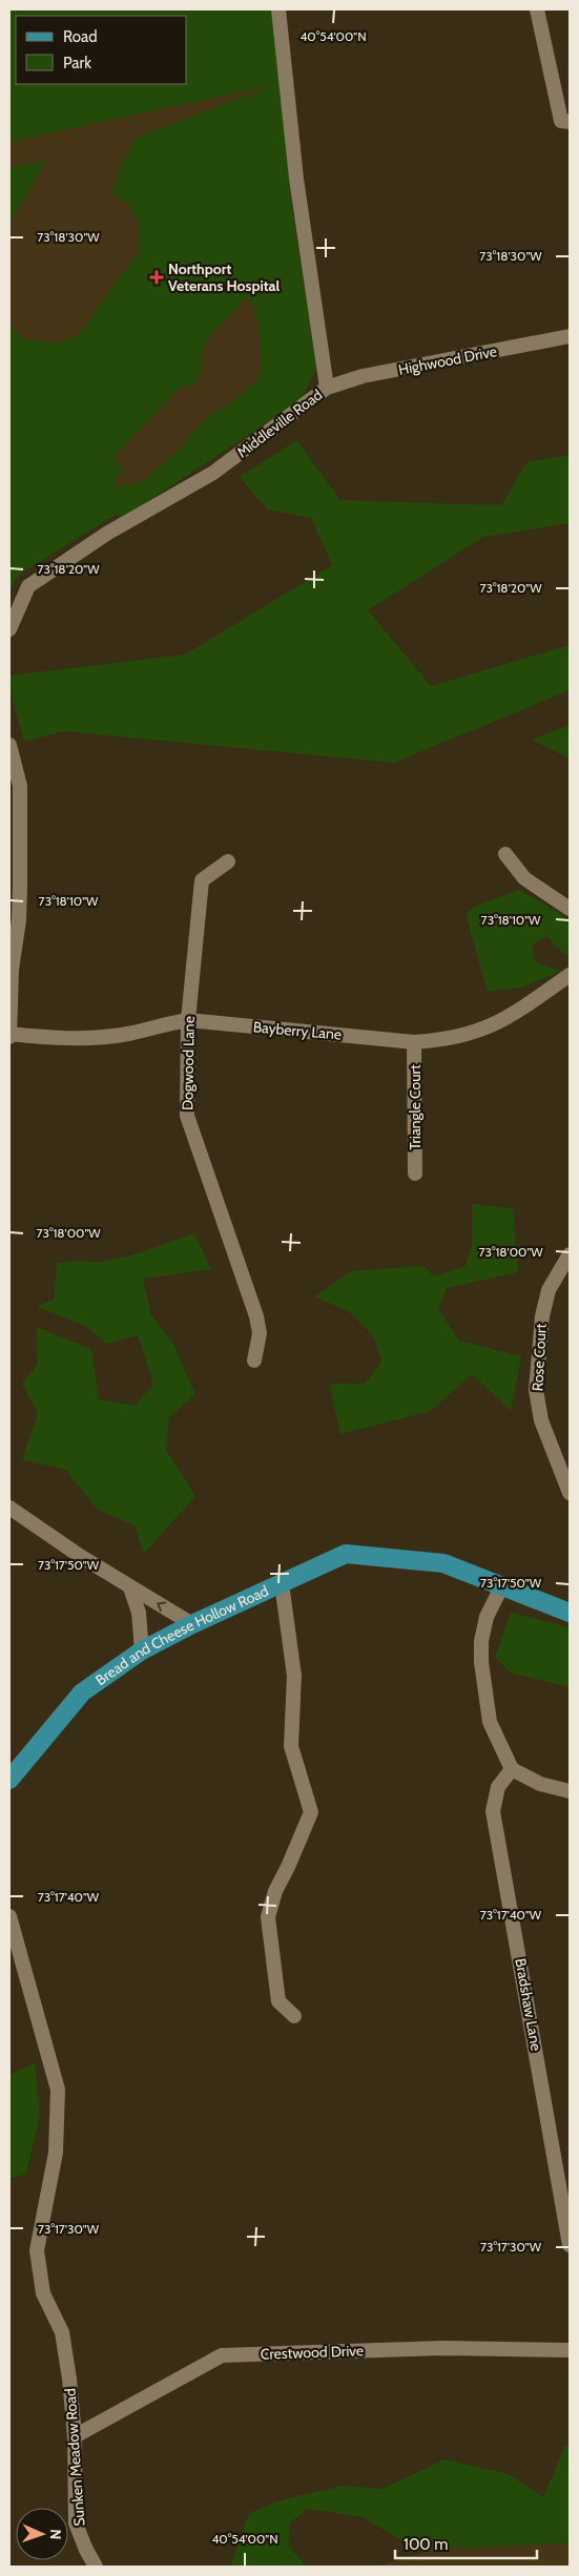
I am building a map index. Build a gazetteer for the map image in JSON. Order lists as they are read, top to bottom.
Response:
{
  "streets": {
    "main road": ["Bread and Cheese Hollow Road"],
    "street": [
      "Highwood Drive",
      "Middleville Road",
      "Bayberry Lane",
      "Dogwood Lane",
      "Triangle Court",
      "Rose Court",
      "Bradshaw Lane",
      "Crestwood Drive",
      "Sunken Meadow Road"
    ]
  },
  "crossings": [
    ["Highwood Drive", "Middleville Road"],
    ["Bayberry Lane", "Dogwood Lane"],
    ["Bayberry Lane", "Triangle Court"],
    ["Crestwood Drive", "Sunken Meadow Road"]
  ],
  "places": {
    "health": ["Northport Veterans Hospital"]
  },
  "legend": ["Road", "Park"],
  "scale_bar": "100 m",
  "north": "right",
  "coordinates": [
    "40°54'00\"N",
    "73°18'30\"W",
    "73°18'20\"W",
    "73°18'10\"W",
    "73°18'00\"W",
    "73°17'50\"W",
    "73°17'40\"W",
    "73°17'30\"W"
  ]
}
